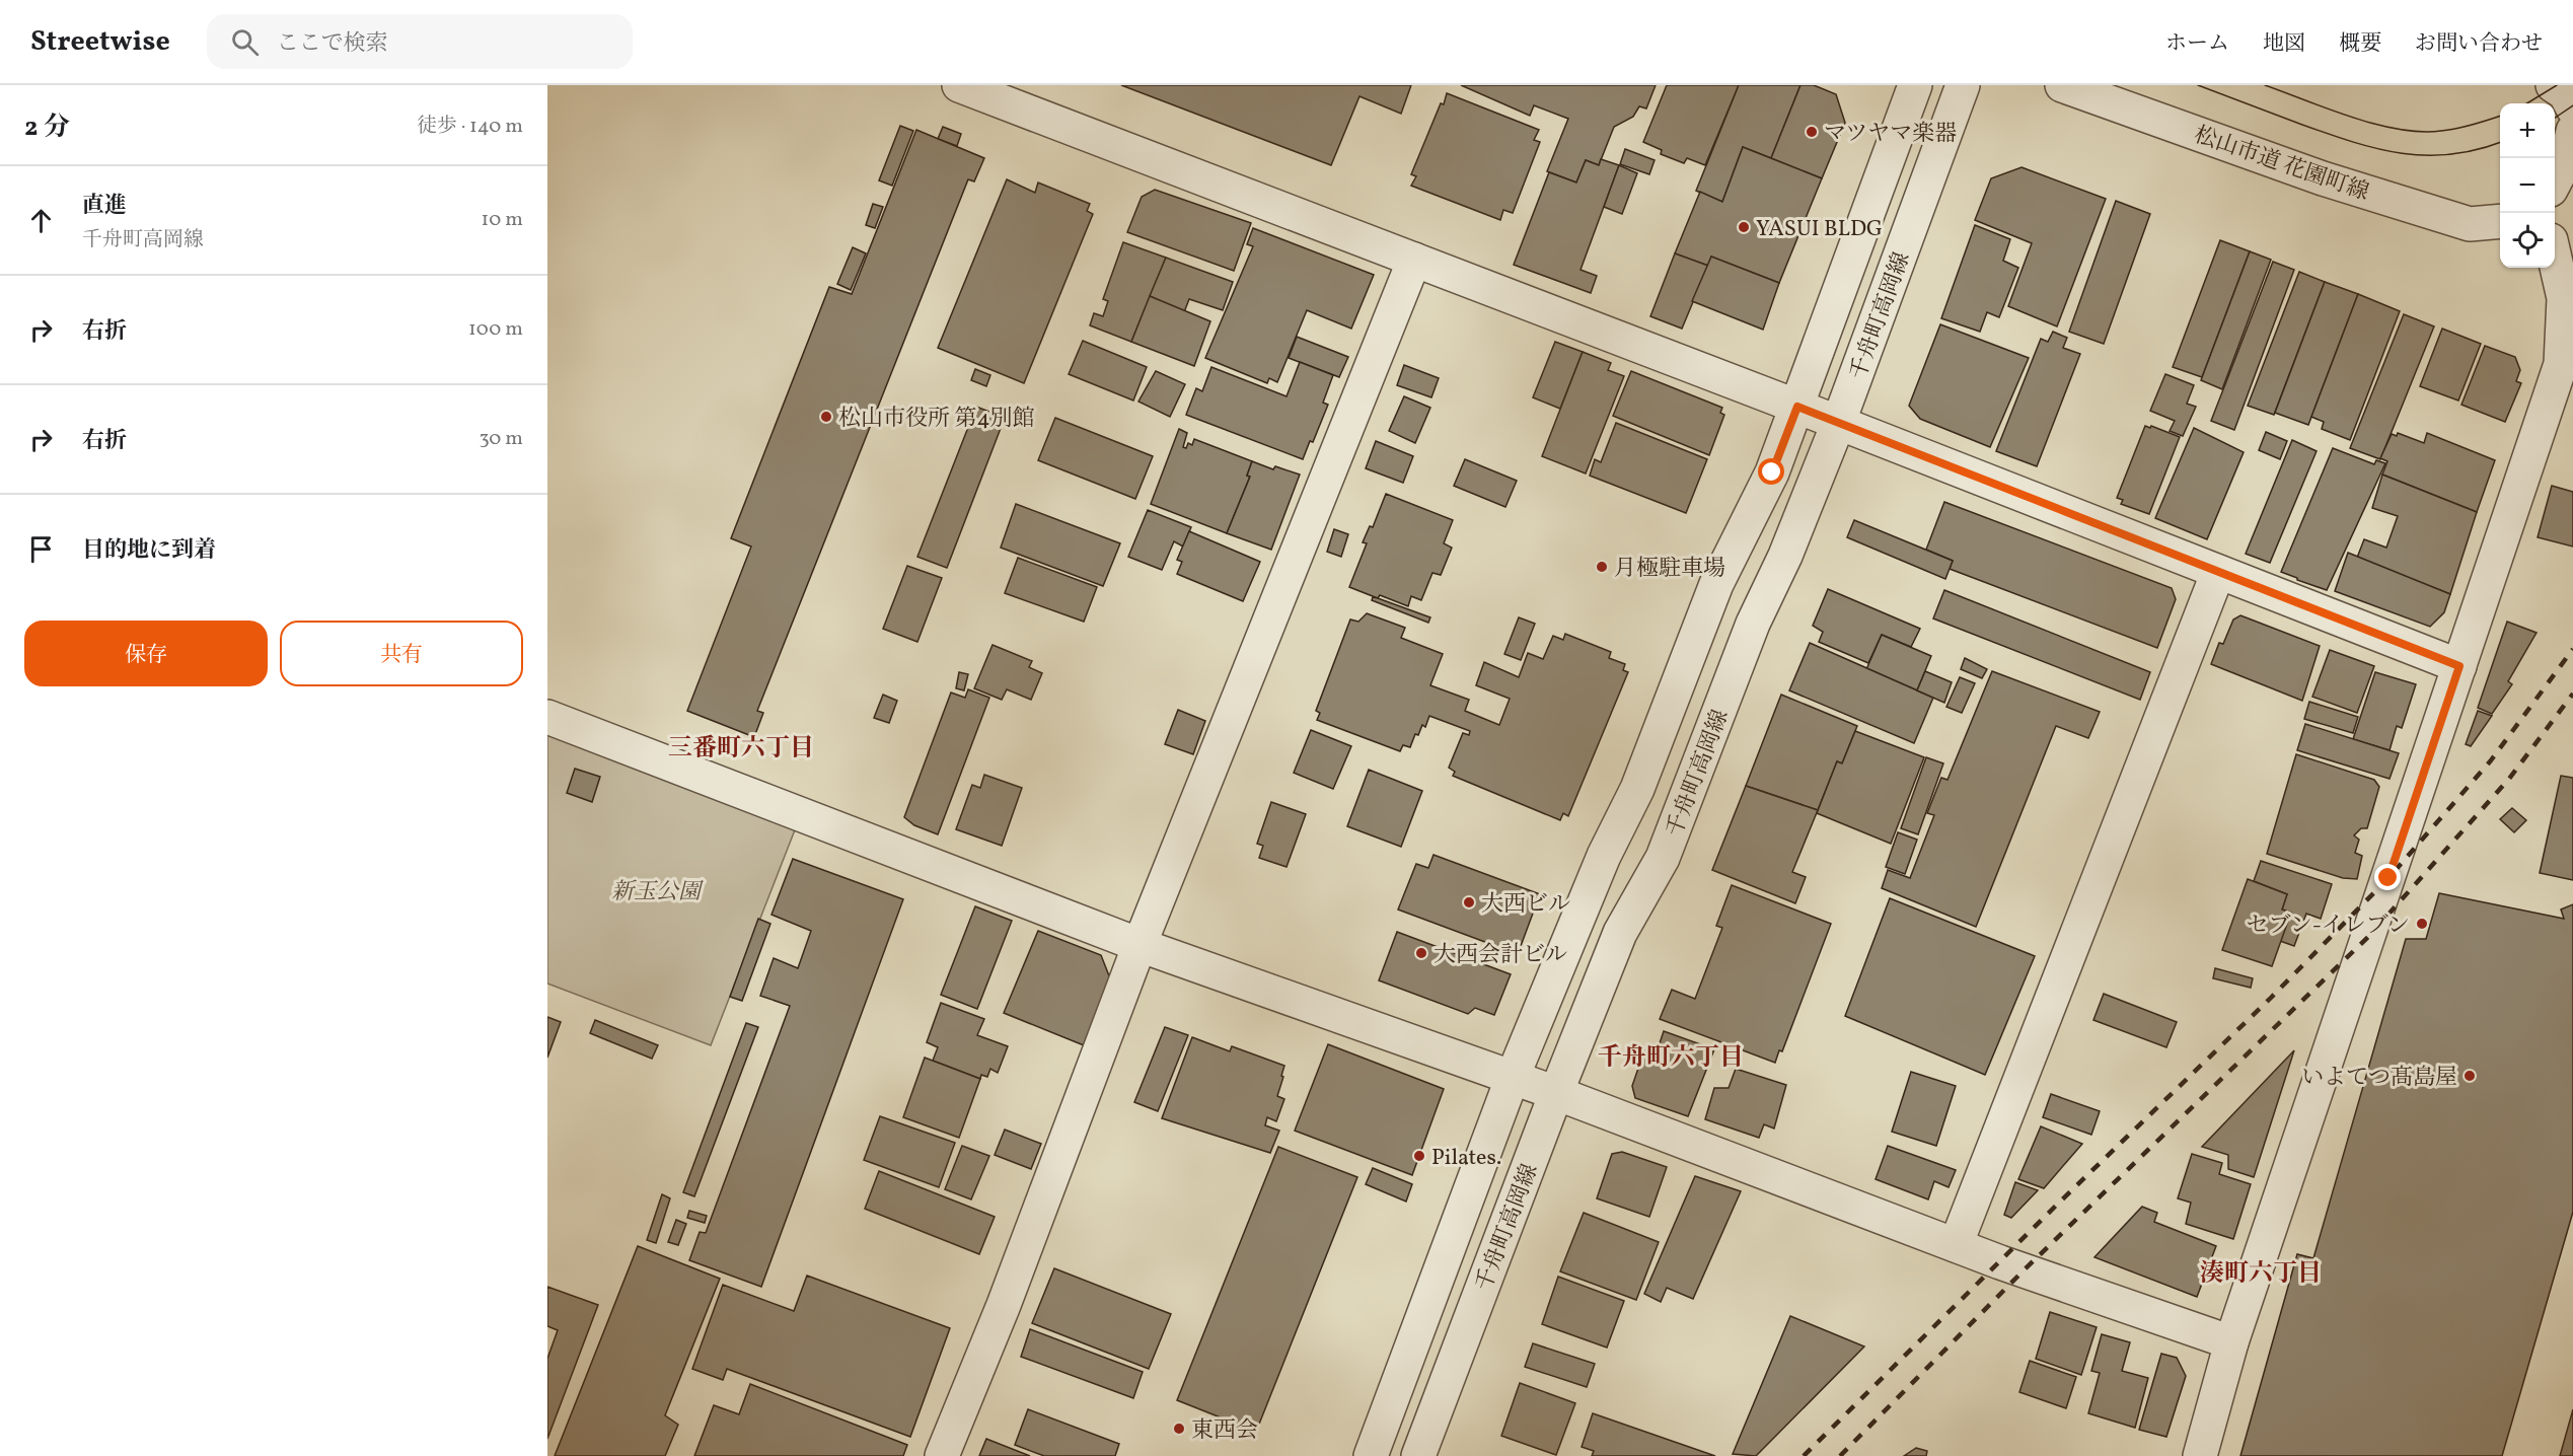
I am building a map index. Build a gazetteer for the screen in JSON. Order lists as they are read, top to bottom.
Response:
{
  "streets": {
    "street": ["松山市道 花園町線", "千舟町高岡線"]
  },
  "districts": ["三番町六丁目", "千舟町六丁目", "湊町六丁目"],
  "parks": ["新玉公園"],
  "places": [
    "マツヤマ楽器",
    "YASUI BLDG",
    "松山市役所 第4別館",
    "月極駐車場",
    "大西ビル",
    "セブン-イレブン",
    "大西会計ビル",
    "いよてつ髙島屋",
    "Pilates.",
    "東西会"
  ],
  "page": {
    "header": "Streetwise",
    "search": "ここで検索",
    "nav": [
      "ホーム",
      "地図",
      "概要",
      "お問い合わせ"
    ],
    "heading": ["2 分", "徒歩 · 140 m"],
    "map_buttons": ["+", "−"],
    "list": [
      ["直進", "千舟町高岡線", "10 m"],
      ["右折", "100 m"],
      ["右折", "30 m"],
      "目的地に到着"
    ],
    "buttons": ["保存", "共有"]
  }
}
